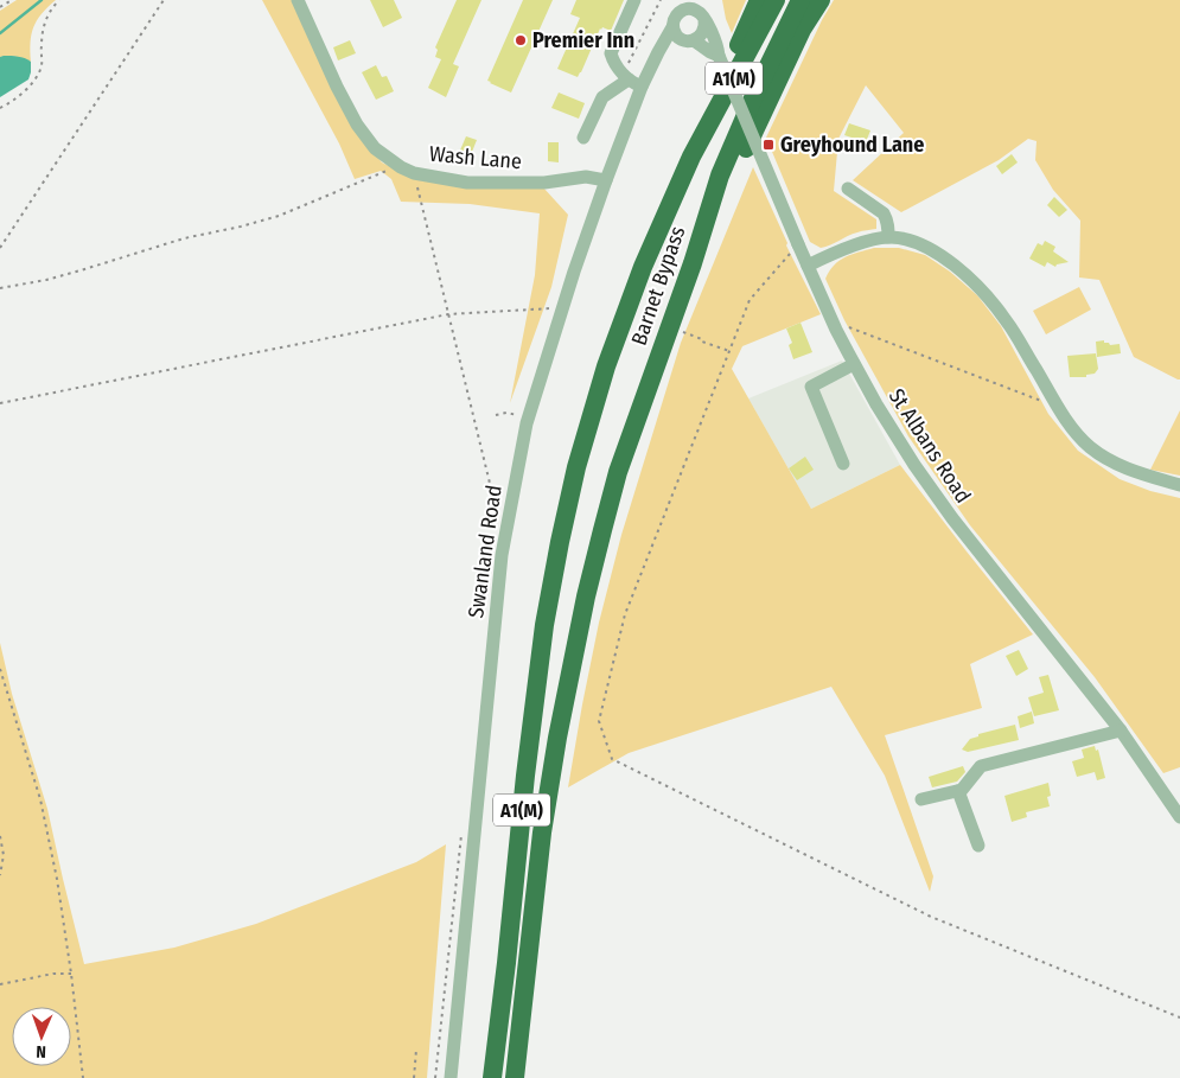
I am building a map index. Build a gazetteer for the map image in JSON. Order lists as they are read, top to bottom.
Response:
{
  "streets": {
    "highway": ["A1(M)", "Barnet Bypass"],
    "street": ["Wash Lane", "St Albans Road", "Swanland Road"]
  },
  "crossings": [
    ["A1(M)", "Barnet Bypass"],
    ["Wash Lane", "Swanland Road"],
    ["St Albans Road", "Swanland Road"]
  ],
  "places": {
    "other": ["Premier Inn"],
    "transit": ["Greyhound Lane"]
  },
  "north": "bottom"
}
